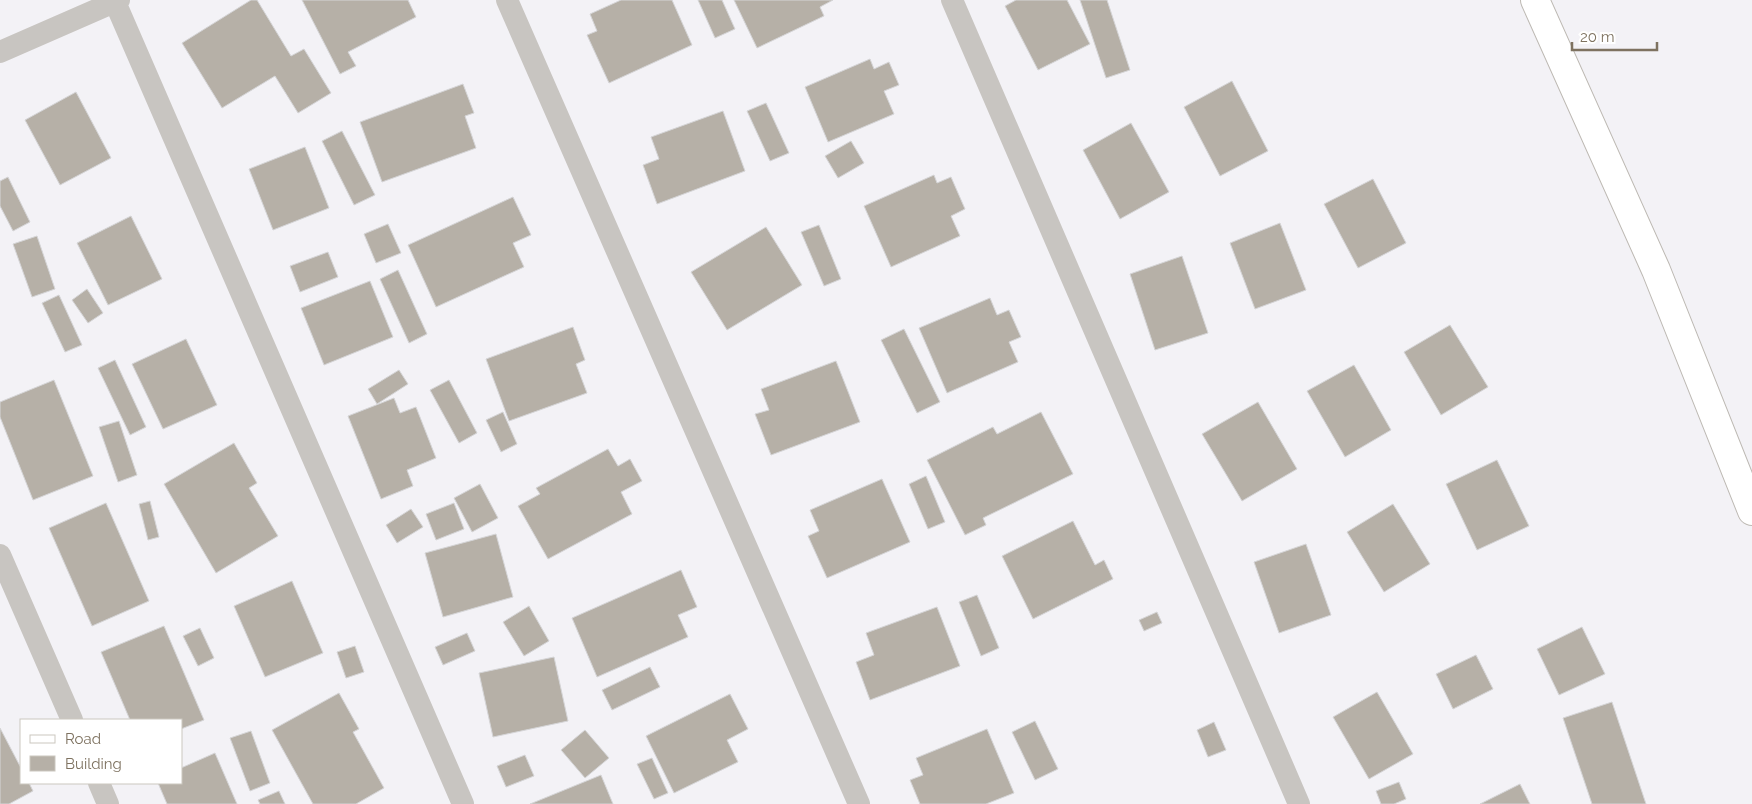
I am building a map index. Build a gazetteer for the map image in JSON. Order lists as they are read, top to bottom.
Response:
{
  "legend": ["Road", "Building"],
  "scale_bar": "20 m"
}
